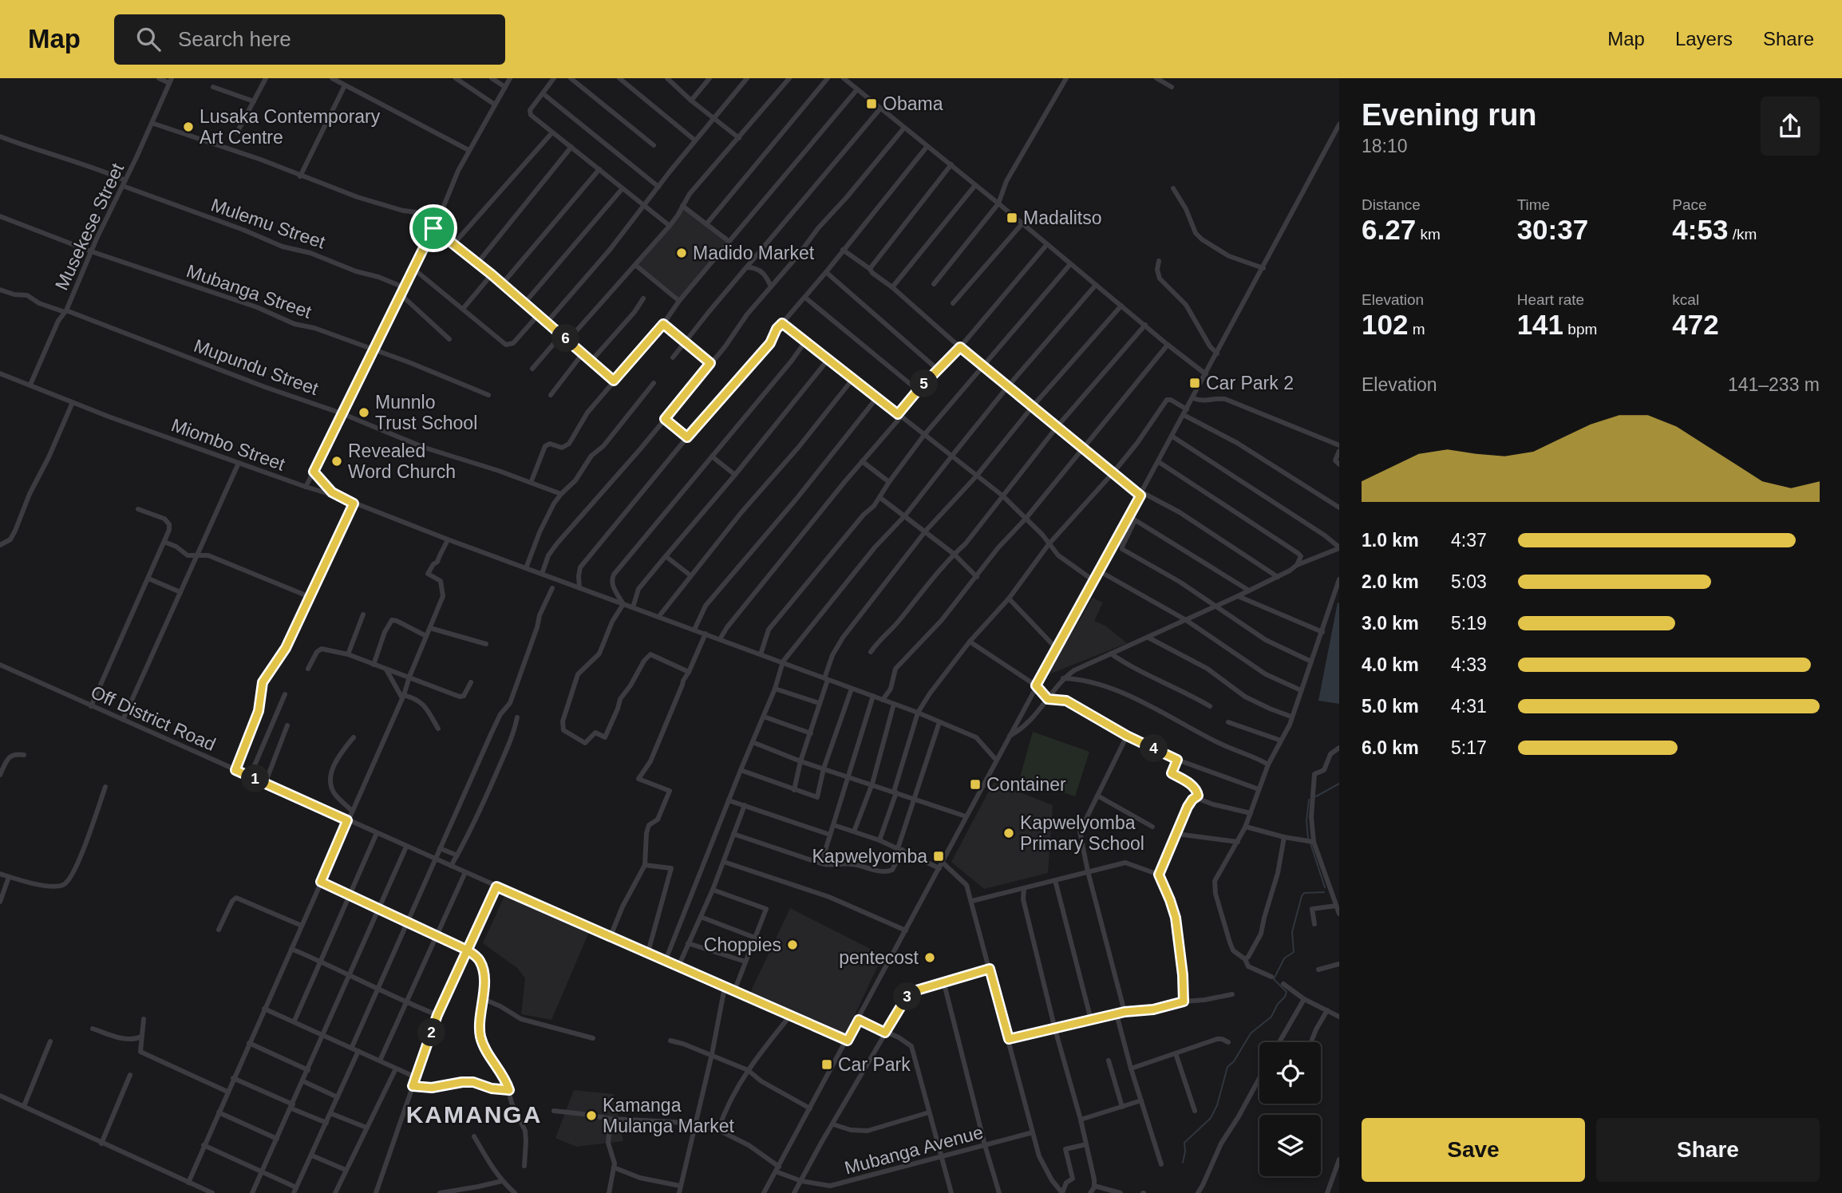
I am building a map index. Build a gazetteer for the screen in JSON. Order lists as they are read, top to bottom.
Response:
{
  "streets": {
    "street": [
      "Mulemu Street",
      "Musekese Street",
      "Mubanga Street",
      "Mupundu Street",
      "Miombo Street",
      "Off District Road",
      "Mubanga Avenue"
    ]
  },
  "crossings": [
    ["Mulemu Street", "Musekese Street"],
    ["Musekese Street", "Mubanga Street"],
    ["Musekese Street", "Mupundu Street"],
    ["Musekese Street", "Miombo Street"]
  ],
  "districts": ["KAMANGA"],
  "places": {
    "transit": [
      "Obama",
      "Madalitso",
      "Car Park 2",
      "Container",
      "Kapwelyomba",
      "Car Park"
    ],
    "other": [
      "Lusaka Contemporary Art Centre",
      "Madido Market",
      "Munnlo Trust School",
      "Revealed Word Church",
      "Kapwelyomba Primary School",
      "Choppies",
      "pentecost",
      "Kamanga Mulanga Market"
    ]
  },
  "page": {
    "header": "Map",
    "search": "Search here",
    "nav": ["Map", "Layers", "Share"],
    "heading": ["Evening run", "18:10"],
    "stats": [
      ["Distance", "6.27 km"],
      ["Time", "30:37"],
      ["Pace", "4:53 /km"],
      ["Elevation", "102 m"],
      ["Heart rate", "141 bpm"],
      ["kcal", "472"]
    ],
    "pins": [
      "6",
      "5",
      "4",
      "1",
      "3",
      "2"
    ],
    "chart": ["Elevation", "141–233 m"],
    "list": [
      {
        "name": "1.0 km",
        "note": "4:37"
      },
      {
        "name": "2.0 km",
        "note": "5:03"
      },
      {
        "name": "3.0 km",
        "note": "5:19"
      },
      {
        "name": "4.0 km",
        "note": "4:33"
      },
      {
        "name": "5.0 km",
        "note": "4:31"
      },
      {
        "name": "6.0 km",
        "note": "5:17"
      }
    ],
    "buttons": ["Save", "Share"]
  }
}
